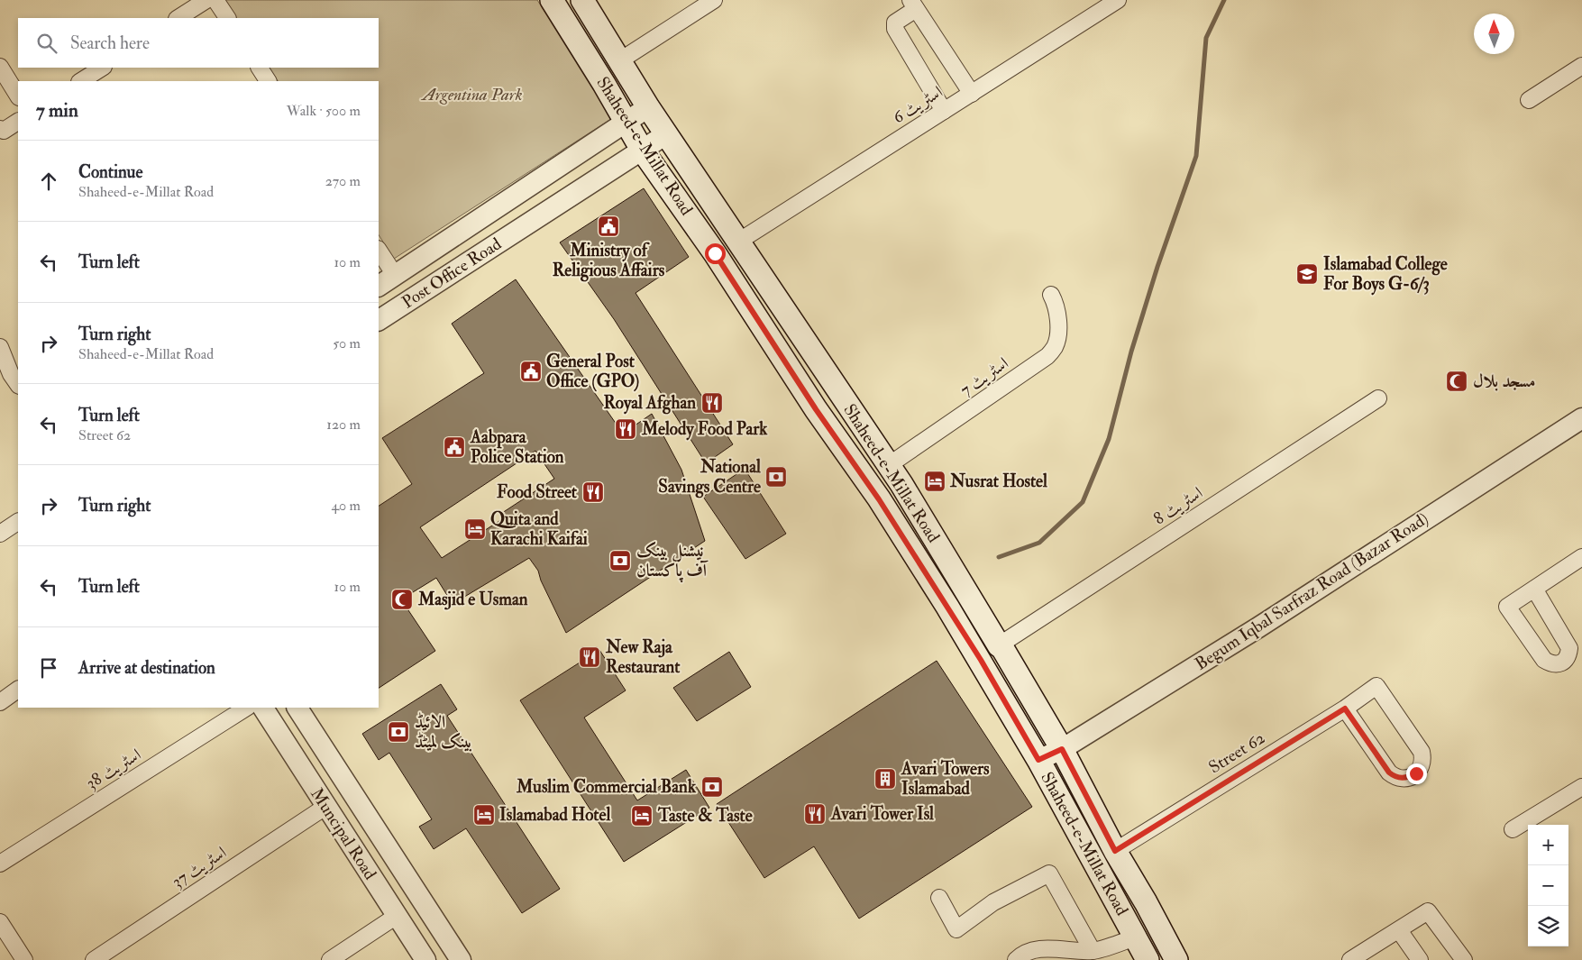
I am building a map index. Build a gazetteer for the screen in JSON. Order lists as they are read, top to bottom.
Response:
{
  "streets": {
    "main road": ["Shaheed-e-Millat Road"],
    "street": [
      "اسٹریٹ 6",
      "Post Office Road",
      "اسٹریٹ 7",
      "اسٹریٹ 8",
      "Begum Iqbal Sarfraz Road (Bazar Road)",
      "Street 62",
      "اسٹریٹ 38",
      "Muncipal Road",
      "اسٹریٹ 37"
    ]
  },
  "crossings": [
    ["اسٹریٹ 6", "Shaheed-e-Millat Road"],
    ["Shaheed-e-Millat Road", "Post Office Road"],
    ["Shaheed-e-Millat Road", "اسٹریٹ 7"],
    ["Shaheed-e-Millat Road", "اسٹریٹ 8"],
    ["Shaheed-e-Millat Road", "Begum Iqbal Sarfraz Road (Bazar Road)"],
    ["Shaheed-e-Millat Road", "Street 62"],
    ["Muncipal Road", "اسٹریٹ 37"]
  ],
  "parks": ["Argentina Park"],
  "places": {
    "public building": ["Ministry of Religious Affairs", "General Post Office (GPO)", "Aabpara Police Station"],
    "school or university": ["Islamabad College For Boys G-6/3"],
    "mosque": ["مسجد بلال", "Masjid e Usman"],
    "restaurant": [
      "Royal Afghan",
      "Melody Food Park",
      "Food Street",
      "New Raja Restaurant",
      "Avari Tower Isl"
    ],
    "bank": [
      "National Savings Centre",
      "نیشنل بینک آف پاکستان",
      "الائیڈ بینک لمیٹڈ",
      "Muslim Commercial Bank"
    ],
    "hotel": [
      "Nusrat Hostel",
      "Quita and Karachi Kaifai",
      "Islamabad Hotel",
      "Taste & Taste"
    ],
    "building": ["Avari Towers Islamabad"]
  },
  "north": "top",
  "page": {
    "search": "Search here",
    "heading": ["7 min", "Walk · 500 m"],
    "list": [
      ["Continue", "Shaheed-e-Millat Road", "270 m"],
      ["Turn left", "10 m"],
      ["Turn right", "Shaheed-e-Millat Road", "50 m"],
      ["Turn left", "Street 62", "120 m"],
      ["Turn right", "40 m"],
      ["Turn left", "10 m"],
      "Arrive at destination"
    ],
    "map_buttons": ["+", "−"]
  }
}
